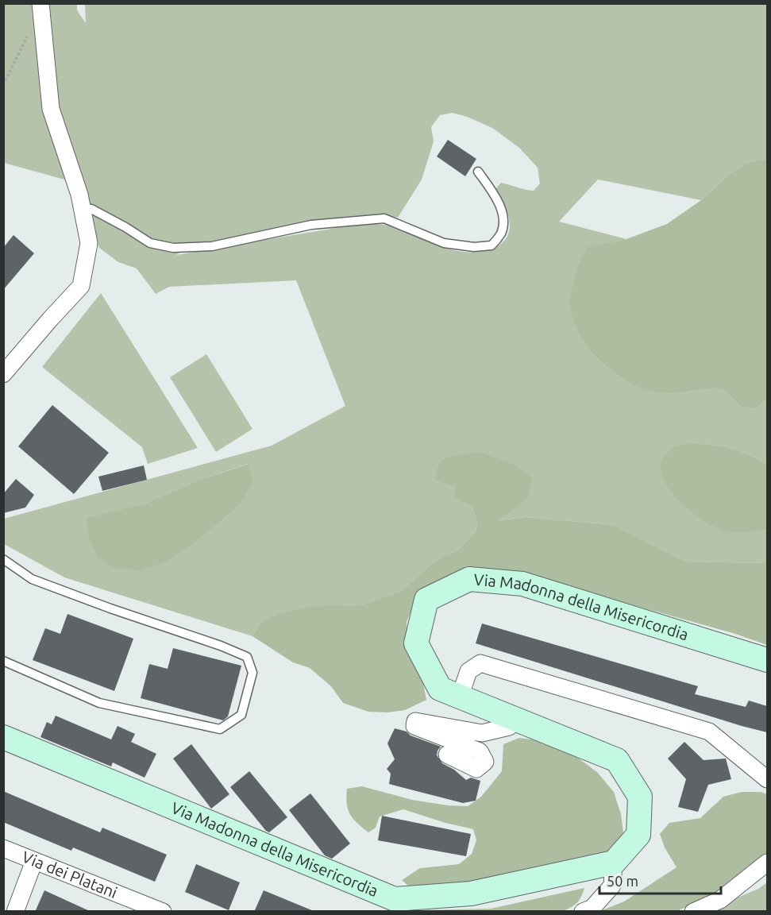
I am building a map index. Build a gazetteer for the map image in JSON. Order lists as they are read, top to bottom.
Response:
{
  "streets": {
    "main road": ["Via Madonna della Misericordia"],
    "street": ["Via dei Platani"]
  },
  "scale_bar": "50 m"
}
